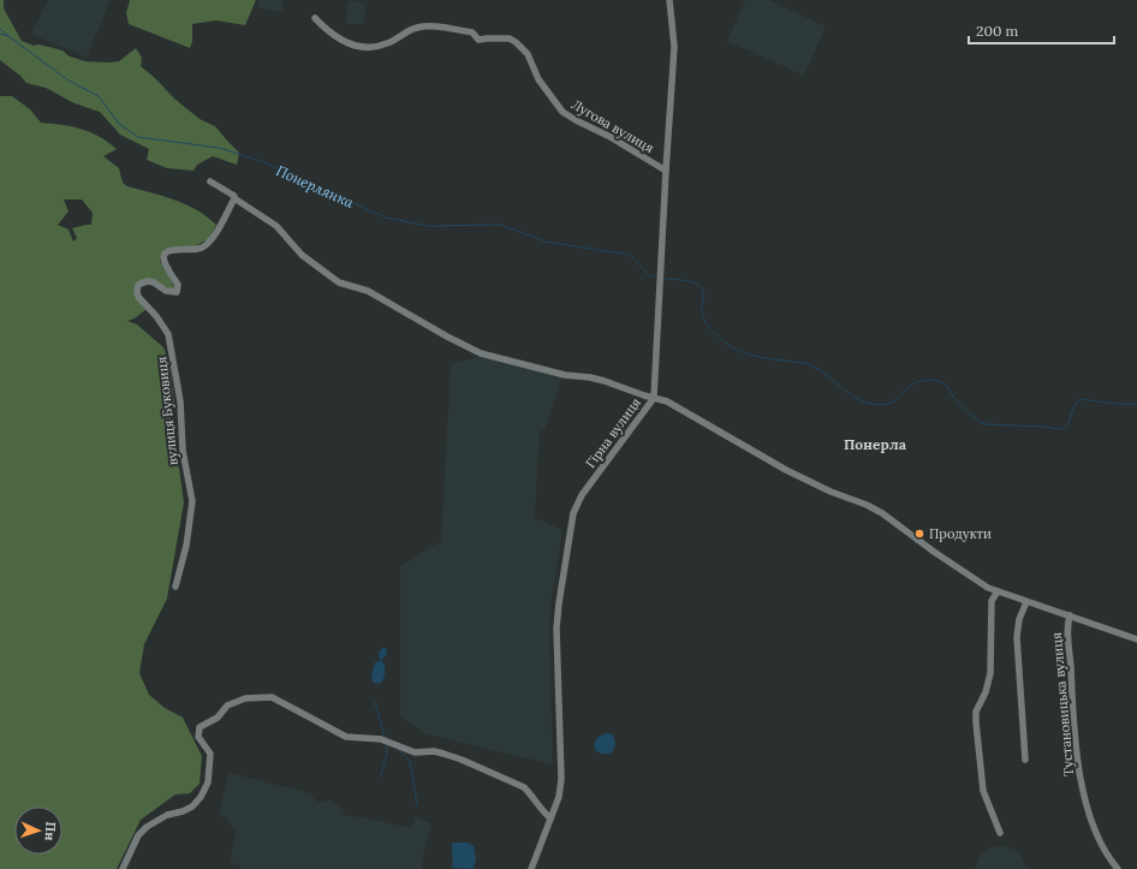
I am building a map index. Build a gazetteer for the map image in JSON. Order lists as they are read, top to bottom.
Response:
{
  "streets": {
    "street": [
      "Лугова вулиця",
      "вулиця Буковиця",
      "Гірна вулиця",
      "Тустановицька вулиця"
    ]
  },
  "crossings": [
    ["Лугова вулиця", "Гірна вулиця"]
  ],
  "districts": ["Понерла"],
  "water": ["Понерлянка"],
  "places": ["Продукти"],
  "scale_bar": "200 m",
  "north": "right"
}
